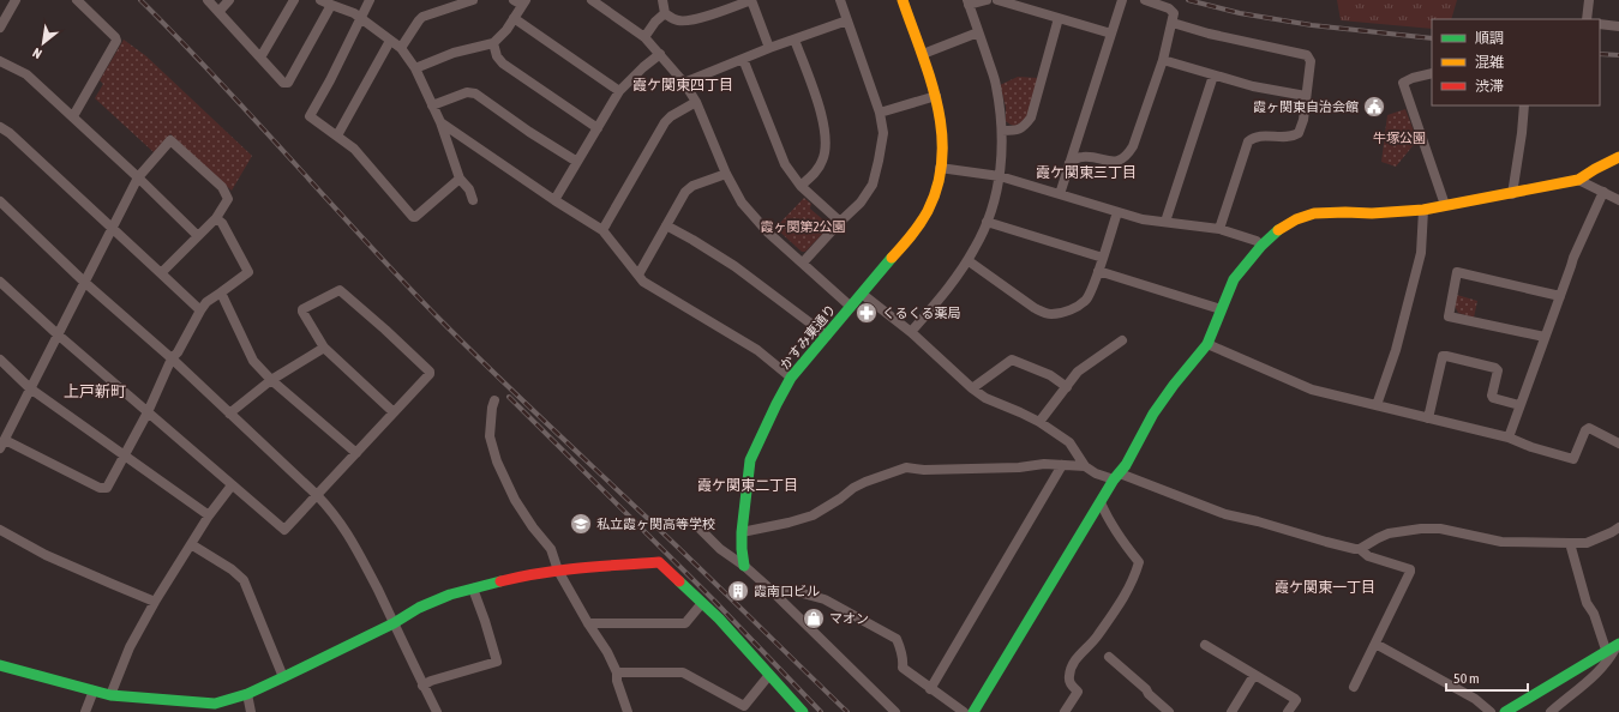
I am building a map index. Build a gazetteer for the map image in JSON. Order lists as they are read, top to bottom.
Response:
{
  "streets": {
    "street": ["かすみ東通り"]
  },
  "districts": [
    "霞ケ関東四丁目",
    "霞ケ関東三丁目",
    "上戸新町",
    "霞ケ関東二丁目",
    "霞ケ関東一丁目"
  ],
  "parks": ["牛塚公園", "霞ヶ関第2公園"],
  "places": {
    "public building": ["霞ヶ関東自治会館"],
    "pharmacy": ["くるくる薬局"],
    "school or university": ["私立霞ヶ関高等学校"],
    "building": ["霞南口ビル"],
    "shop": ["マオン"]
  },
  "legend": ["順調", "混雑", "渋滞"],
  "scale_bar": "50 m",
  "north": "bottom left"
}
